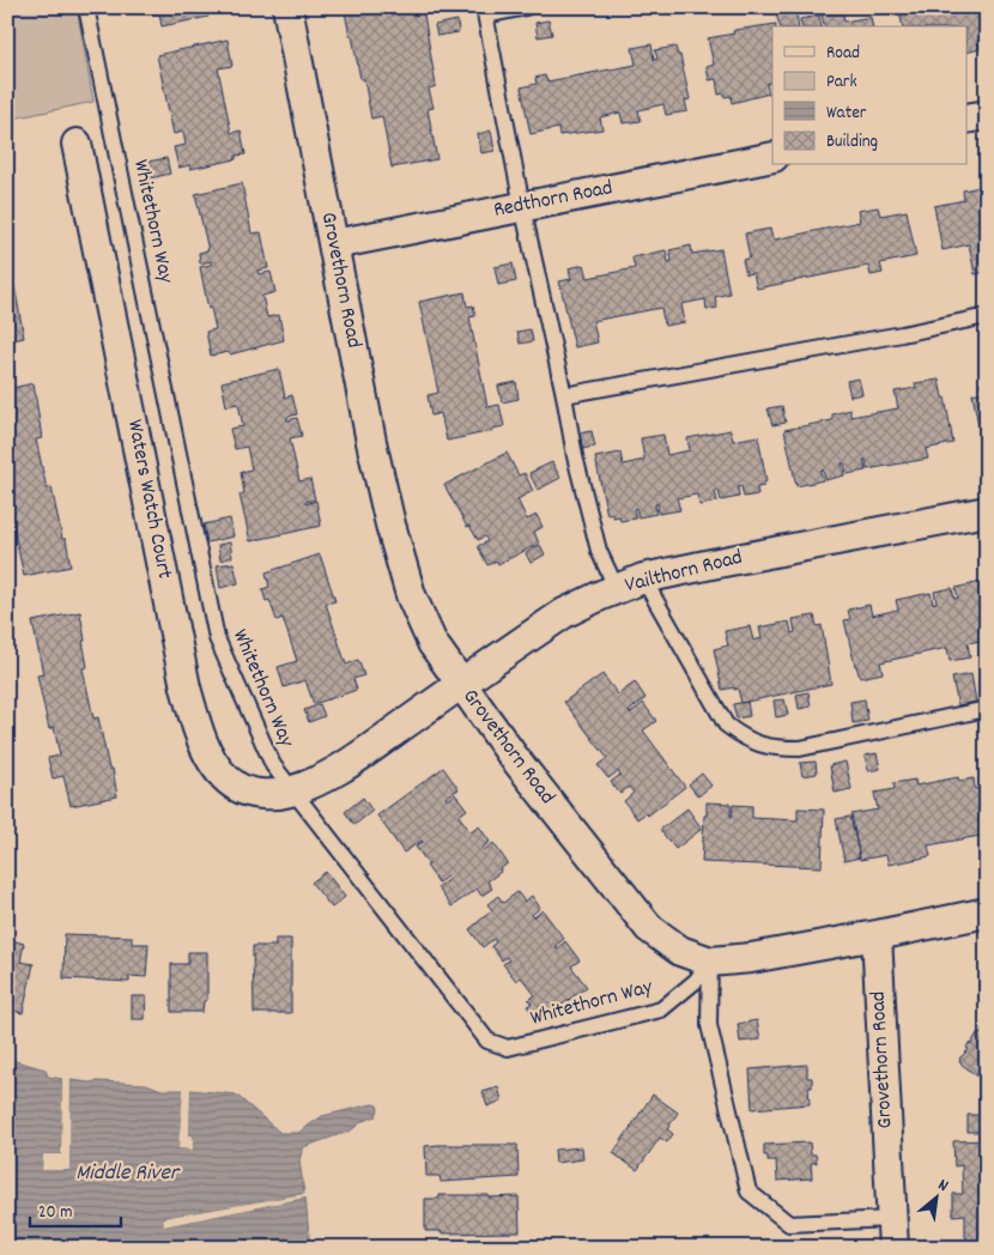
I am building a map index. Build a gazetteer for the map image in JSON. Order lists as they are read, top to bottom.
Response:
{
  "streets": {
    "street": [
      "Redthorn Road",
      "Grovethorn Road",
      "Waters Watch Court",
      "Vailthorn Road"
    ],
    "lane": ["Whitethorn Way"]
  },
  "crossings": [
    ["Redthorn Road", "Grovethorn Road"],
    ["Whitethorn Way", "Grovethorn Road"],
    ["Whitethorn Way", "Waters Watch Court"],
    ["Whitethorn Way", "Vailthorn Road"],
    ["Grovethorn Road", "Vailthorn Road"],
    ["Waters Watch Court", "Vailthorn Road"]
  ],
  "water": ["Middle River"],
  "legend": [
    "Road",
    "Park",
    "Water",
    "Building"
  ],
  "scale_bar": "20 m",
  "north": "top right"
}
